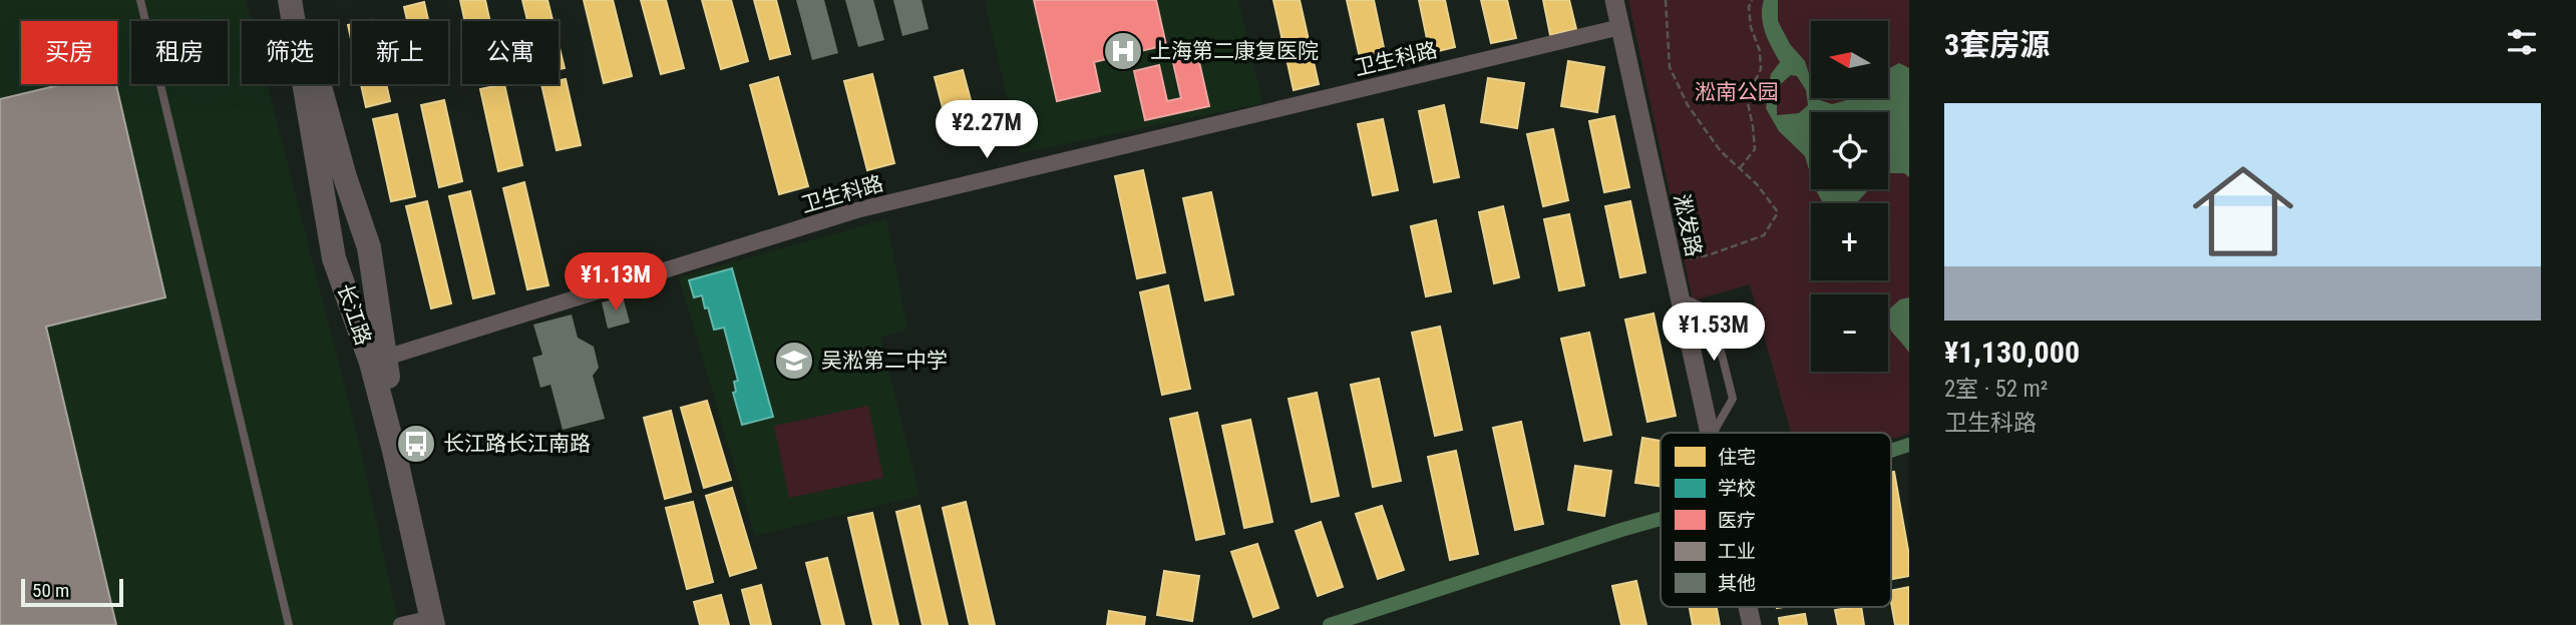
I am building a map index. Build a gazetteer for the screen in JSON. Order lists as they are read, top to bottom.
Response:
{
  "streets": {
    "main road": ["长江路"],
    "street": ["卫生科路", "淞发路"]
  },
  "crossings": [
    ["卫生科路", "淞发路"],
    ["卫生科路", "长江路"]
  ],
  "parks": ["淞南公园"],
  "places": {
    "hospital": ["上海第二康复医院"],
    "school or university": ["吴淞第二中学"],
    "bus stop": ["长江路长江南路"]
  },
  "legend": [
    "住宅",
    "学校",
    "医疗",
    "工业",
    "其他"
  ],
  "scale_bar": "50 m",
  "north": "left",
  "page": {
    "heading": "3套房源",
    "map_buttons": ["+", "−"],
    "chip": [
      "买房",
      "租房",
      "筛选",
      "新上",
      "公寓"
    ],
    "list": [
      {
        "name": "¥1,130,000",
        "note": "2室 · 52 m² · 卫生科路"
      }
    ],
    "price": ["¥2.27M", "¥1.13M", "¥1.53M"],
    "scale": "50 m"
  }
}
